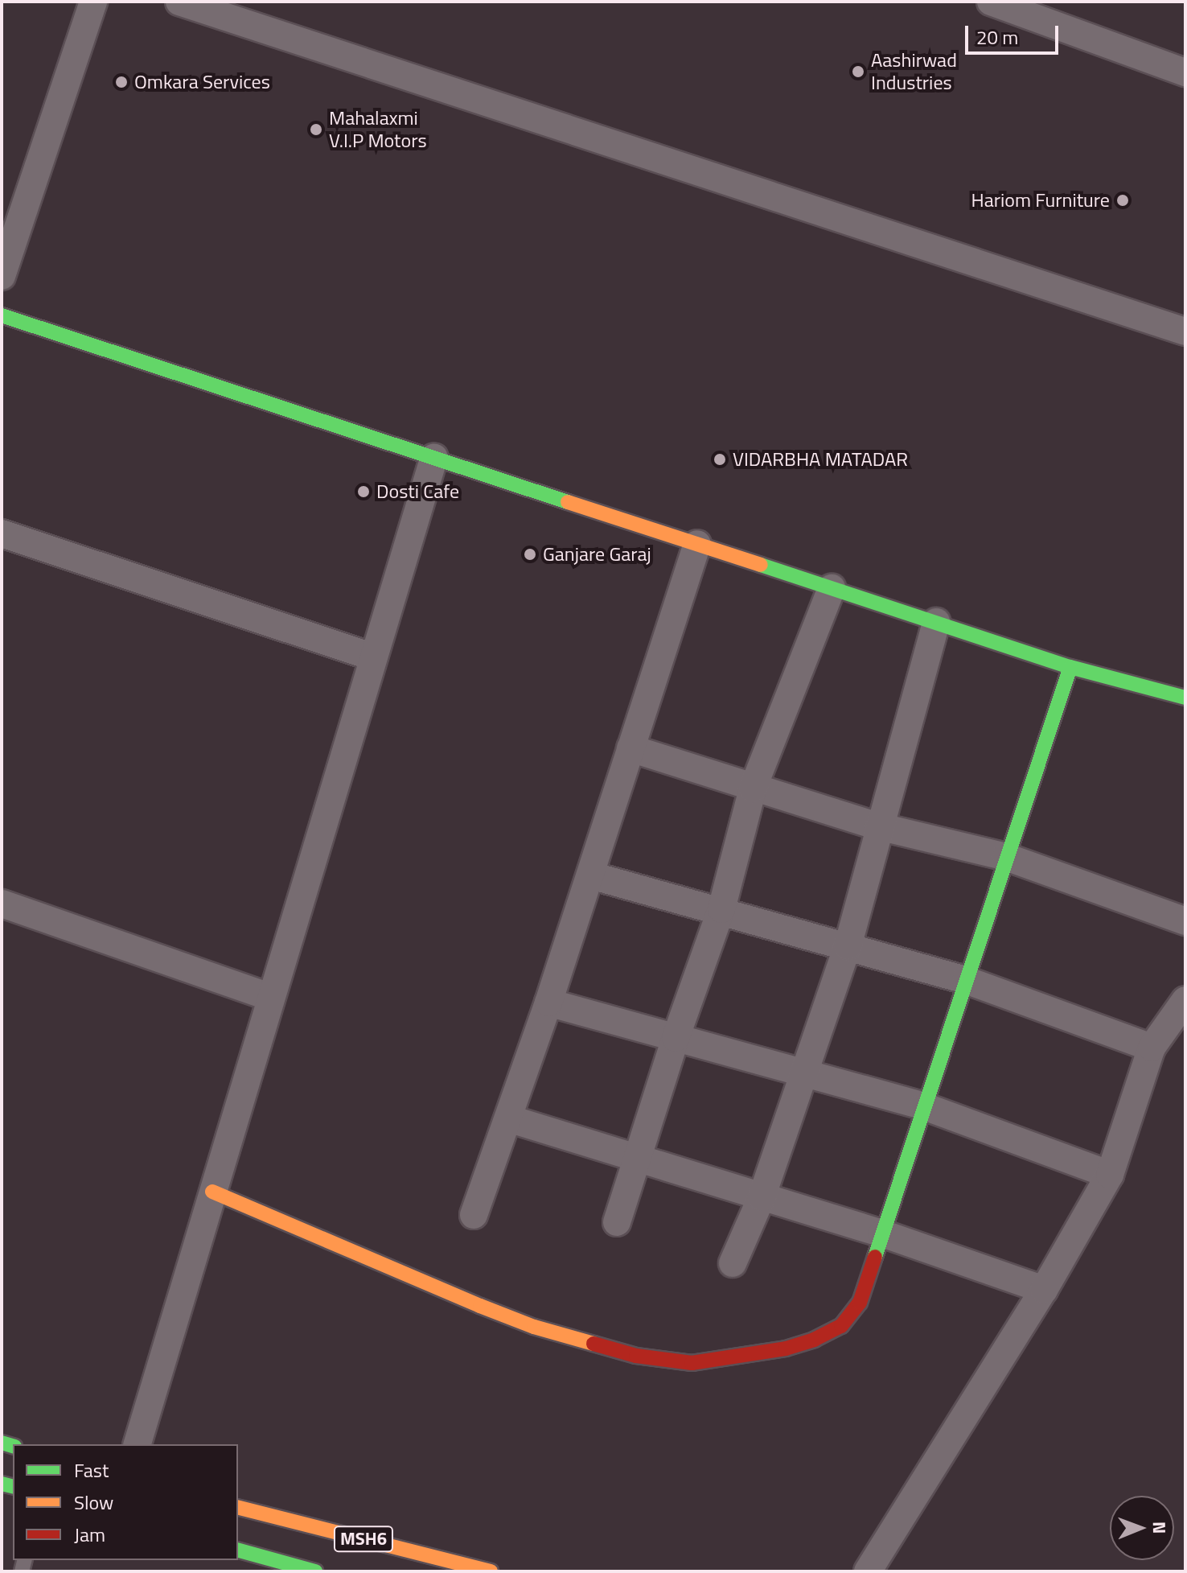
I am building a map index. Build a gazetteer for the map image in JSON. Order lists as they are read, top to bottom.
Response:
{
  "streets": {
    "street": ["MSH6"]
  },
  "places": [
    "Aashirwad Industries",
    "Omkara Services",
    "Mahalaxmi V.I.P Motors",
    "Hariom Furniture",
    "VIDARBHA MATADAR",
    "Dosti Cafe",
    "Ganjare Garaj"
  ],
  "legend": ["Fast", "Slow", "Jam"],
  "scale_bar": "20 m",
  "north": "right"
}
